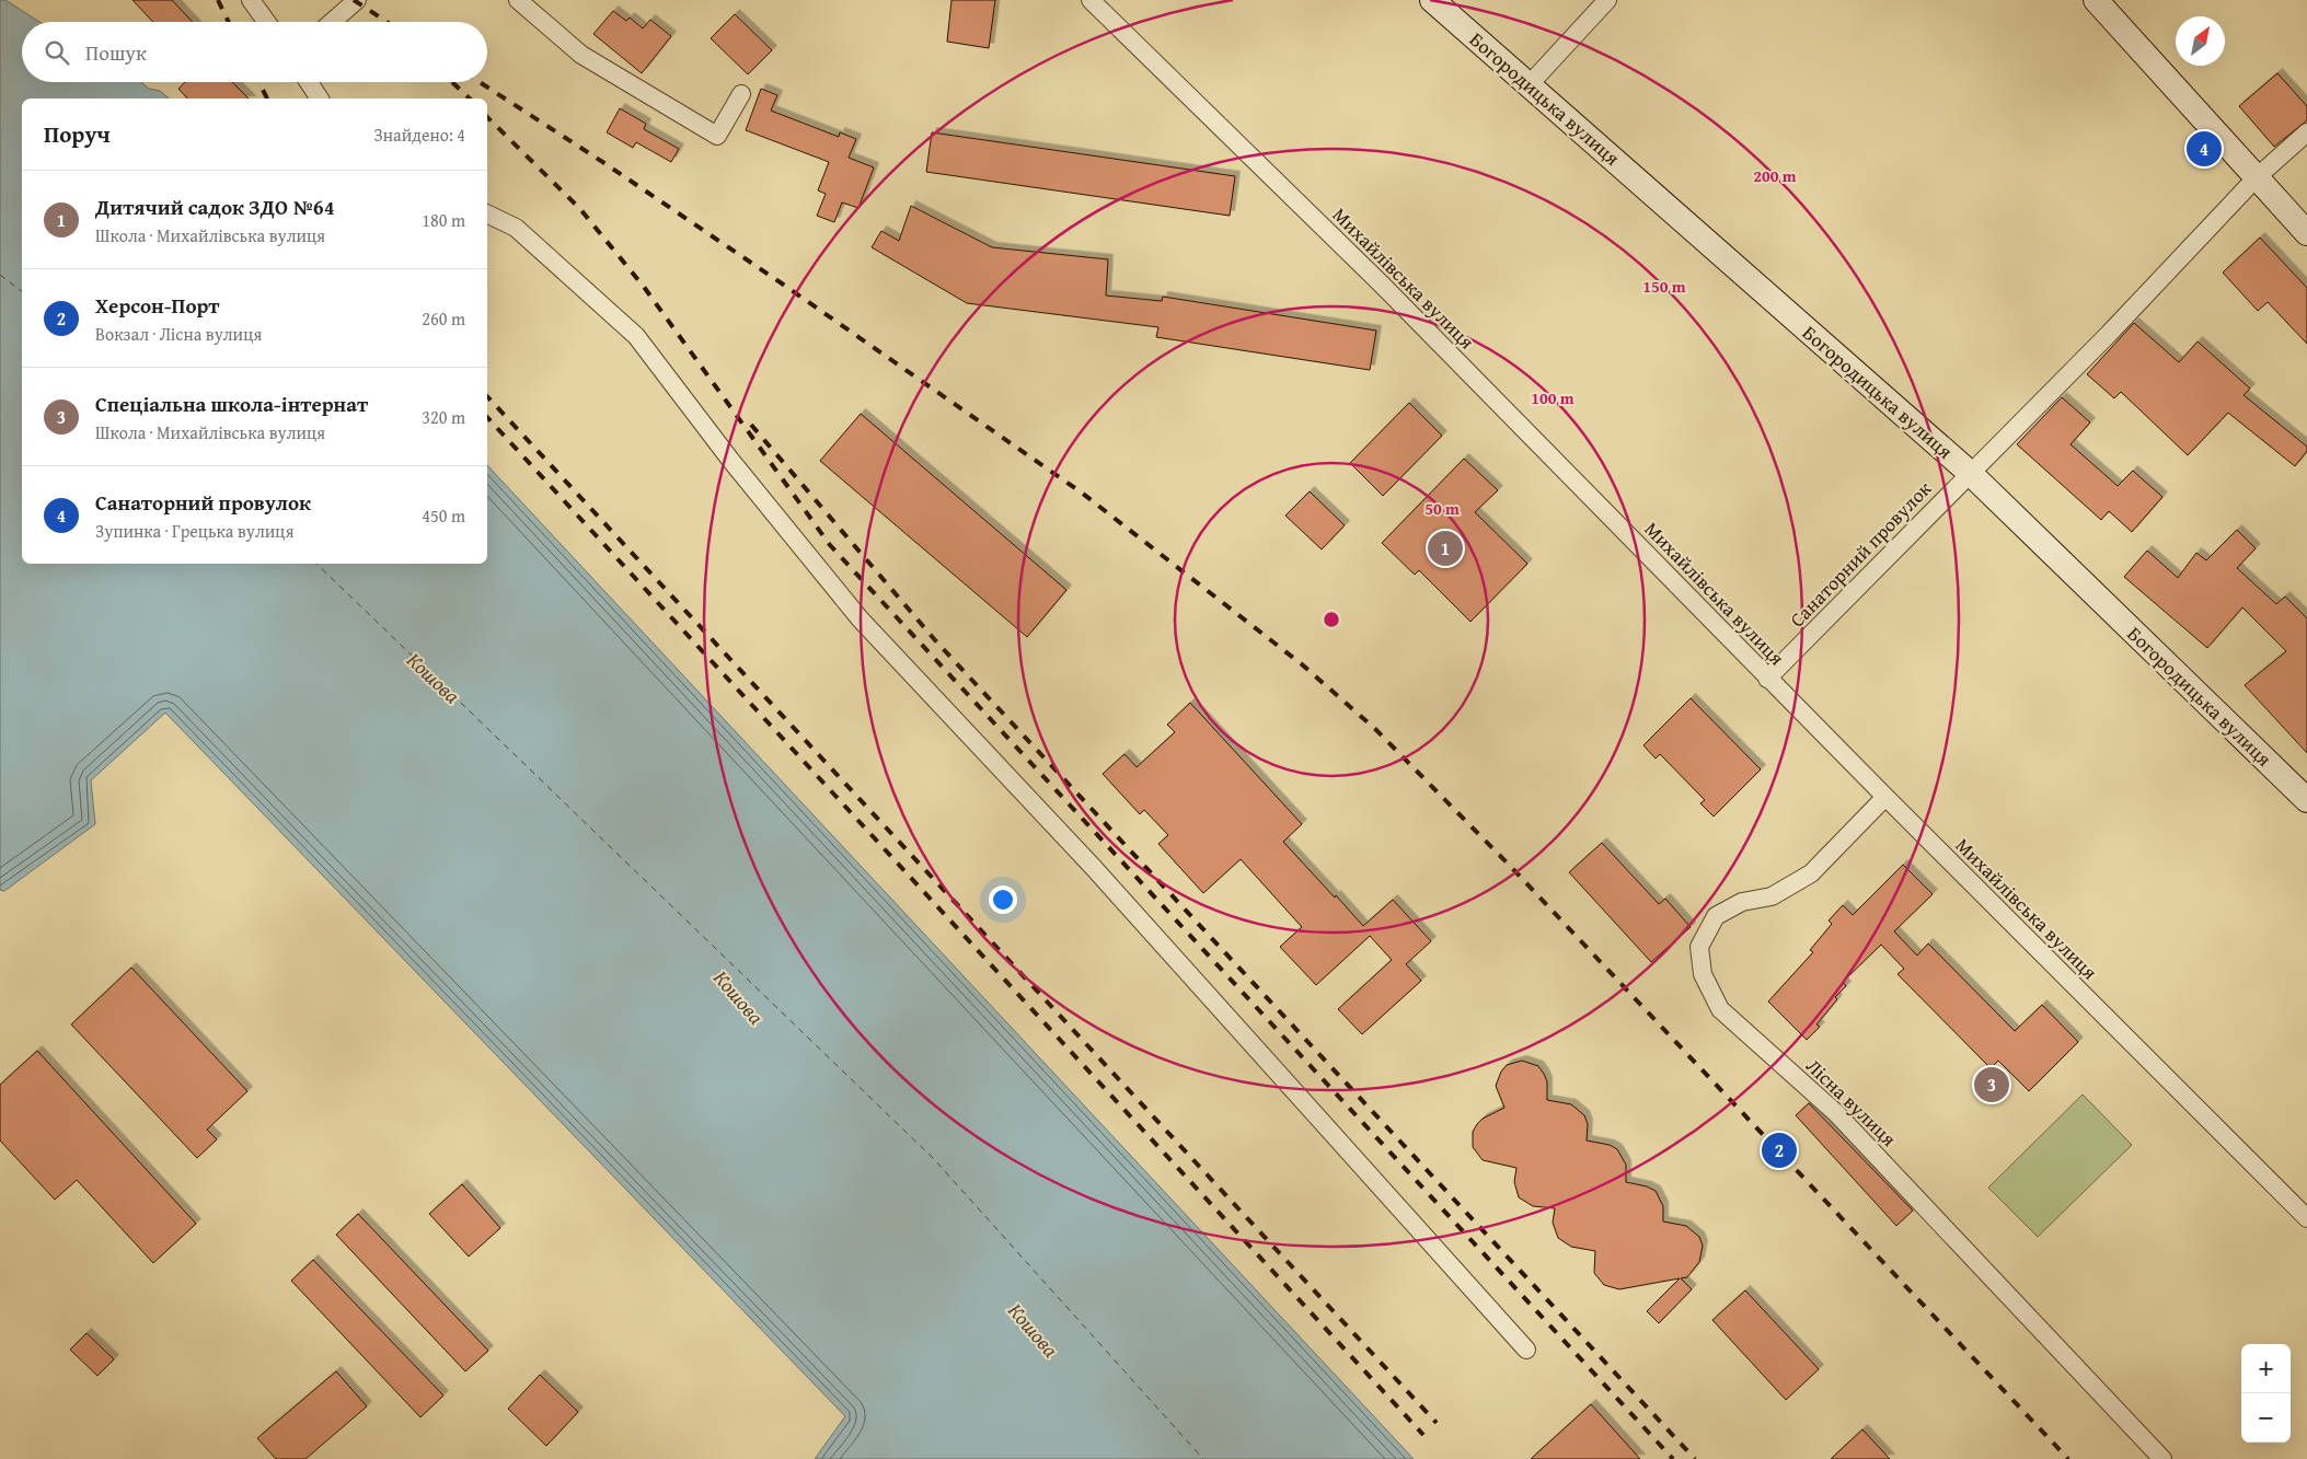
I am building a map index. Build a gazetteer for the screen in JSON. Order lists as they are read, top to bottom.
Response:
{
  "streets": {
    "street": [
      "Богородицька вулиця",
      "Михайлівська вулиця",
      "Санаторний провулок",
      "Лісна вулиця"
    ]
  },
  "crossings": [
    ["Богородицька вулиця", "Санаторний провулок"],
    ["Михайлівська вулиця", "Санаторний провулок"],
    ["Михайлівська вулиця", "Лісна вулиця"]
  ],
  "water": ["Кошова"],
  "north": "top right",
  "page": {
    "search": "Пошук",
    "heading": ["Поруч", "Знайдено: 4"],
    "pins": [
      "4",
      "1",
      "3",
      "2"
    ],
    "list": [
      {
        "mark": "1",
        "name": "Дитячий садок ЗДО №64",
        "note": "Школа · Михайлівська вулиця",
        "value": "180 m"
      },
      {
        "mark": "2",
        "name": "Херсон-Порт",
        "note": "Вокзал · Лісна вулиця",
        "value": "260 m"
      },
      {
        "mark": "3",
        "name": "Спеціальна школа-інтернат",
        "note": "Школа · Михайлівська вулиця",
        "value": "320 m"
      },
      {
        "mark": "4",
        "name": "Санаторний провулок",
        "note": "Зупинка · Грецька вулиця",
        "value": "450 m"
      }
    ],
    "map_buttons": ["+", "−"]
  },
  "rings": [
    "200 m",
    "150 m",
    "100 m",
    "50 m"
  ]
}
